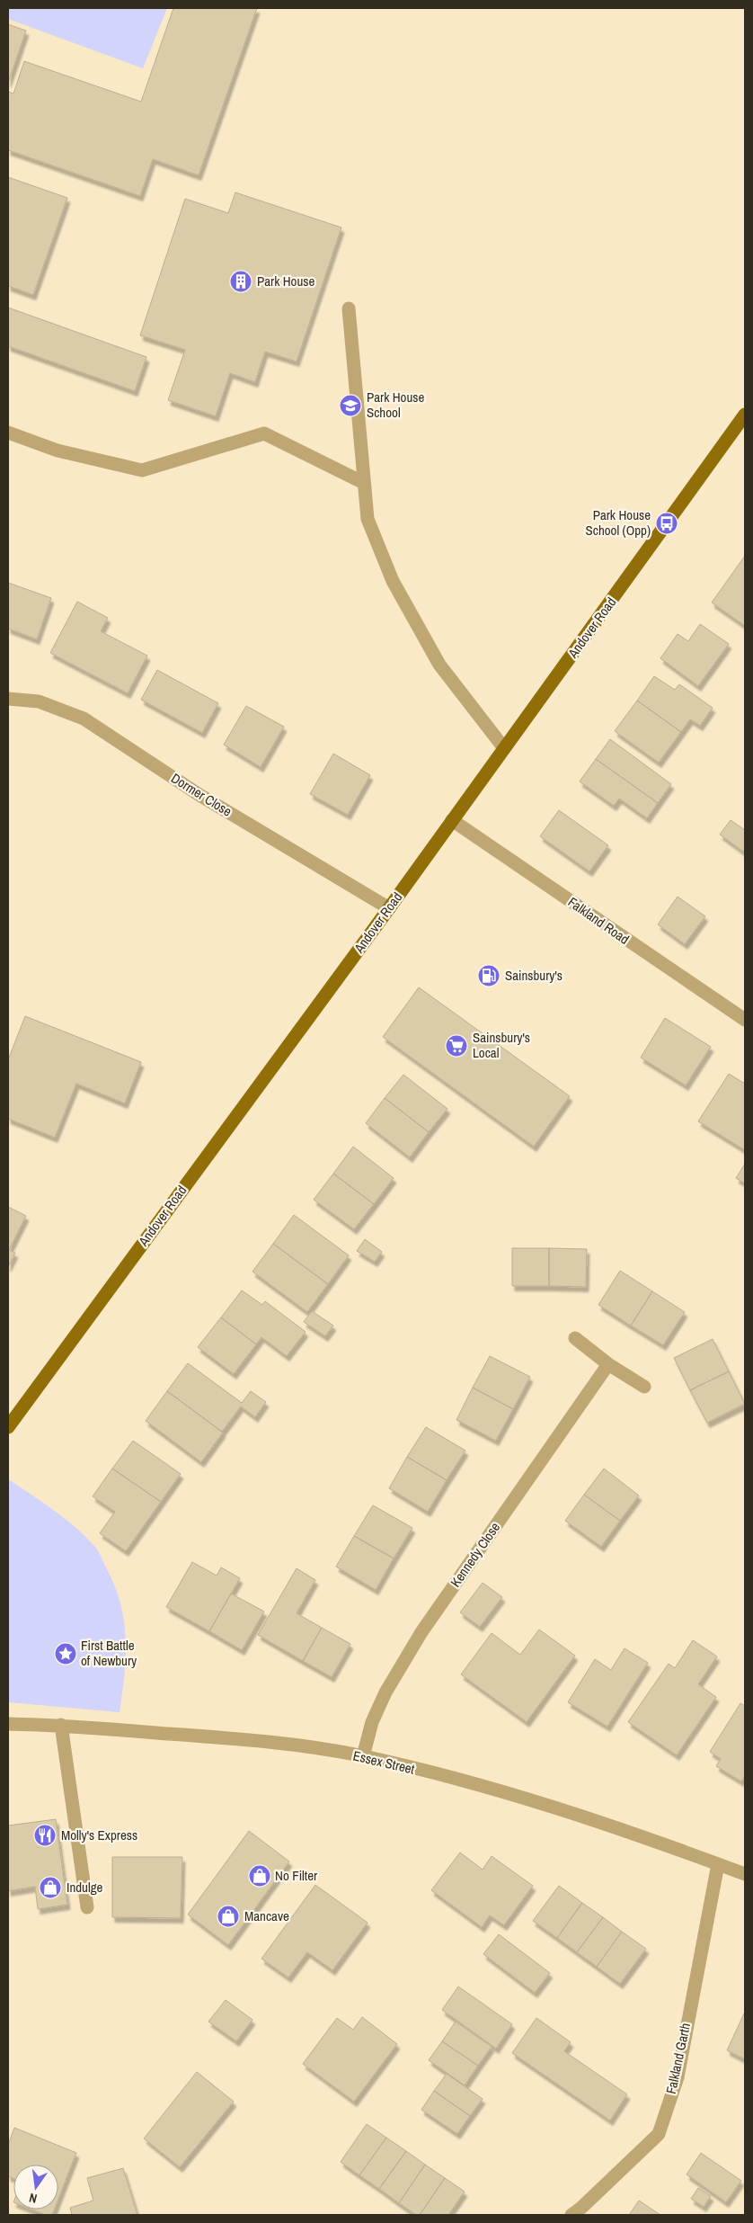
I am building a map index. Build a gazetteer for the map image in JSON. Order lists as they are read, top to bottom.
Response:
{
  "streets": {
    "main road": ["Andover Road"],
    "street": [
      "Dormer Close",
      "Falkland Road",
      "Kennedy Close",
      "Essex Street",
      "Falkland Garth"
    ]
  },
  "crossings": [
    ["Andover Road", "Dormer Close"],
    ["Andover Road", "Falkland Road"],
    ["Kennedy Close", "Essex Street"],
    ["Essex Street", "Falkland Garth"]
  ],
  "places": {
    "building": ["Park House"],
    "school or university": ["Park House School"],
    "bus stop": ["Park House School (Opp)"],
    "fuel station": ["Sainsbury's"],
    "supermarket": ["Sainsbury's Local"],
    "place": ["First Battle of Newbury"],
    "restaurant": ["Molly's Express"],
    "shop": ["No Filter", "Indulge", "Mancave"]
  },
  "north": "bottom"
}
